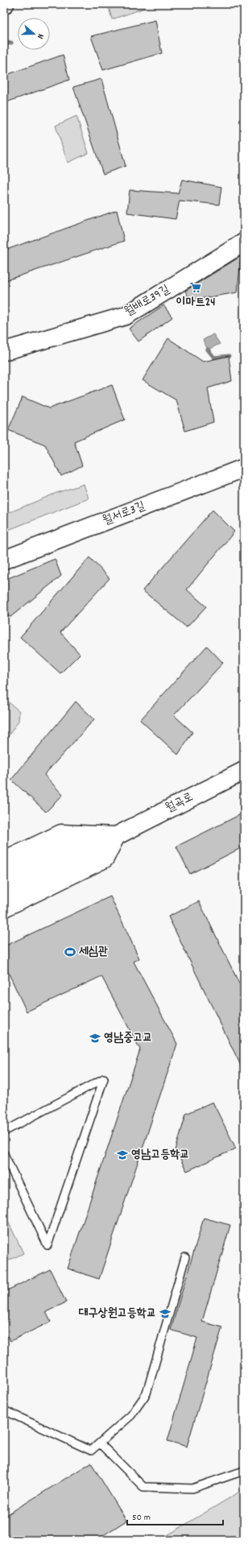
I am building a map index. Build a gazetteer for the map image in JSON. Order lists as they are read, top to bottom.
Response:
{
  "streets": {
    "main road": ["월배로39길", "월서로3길", "월곡로"]
  },
  "places": {
    "supermarket": ["이마트24"],
    "sports": ["세심관"],
    "school or university": ["영남중고교", "영남고등학교", "대구상원고등학교"]
  },
  "scale_bar": "50 m",
  "north": "right"
}
